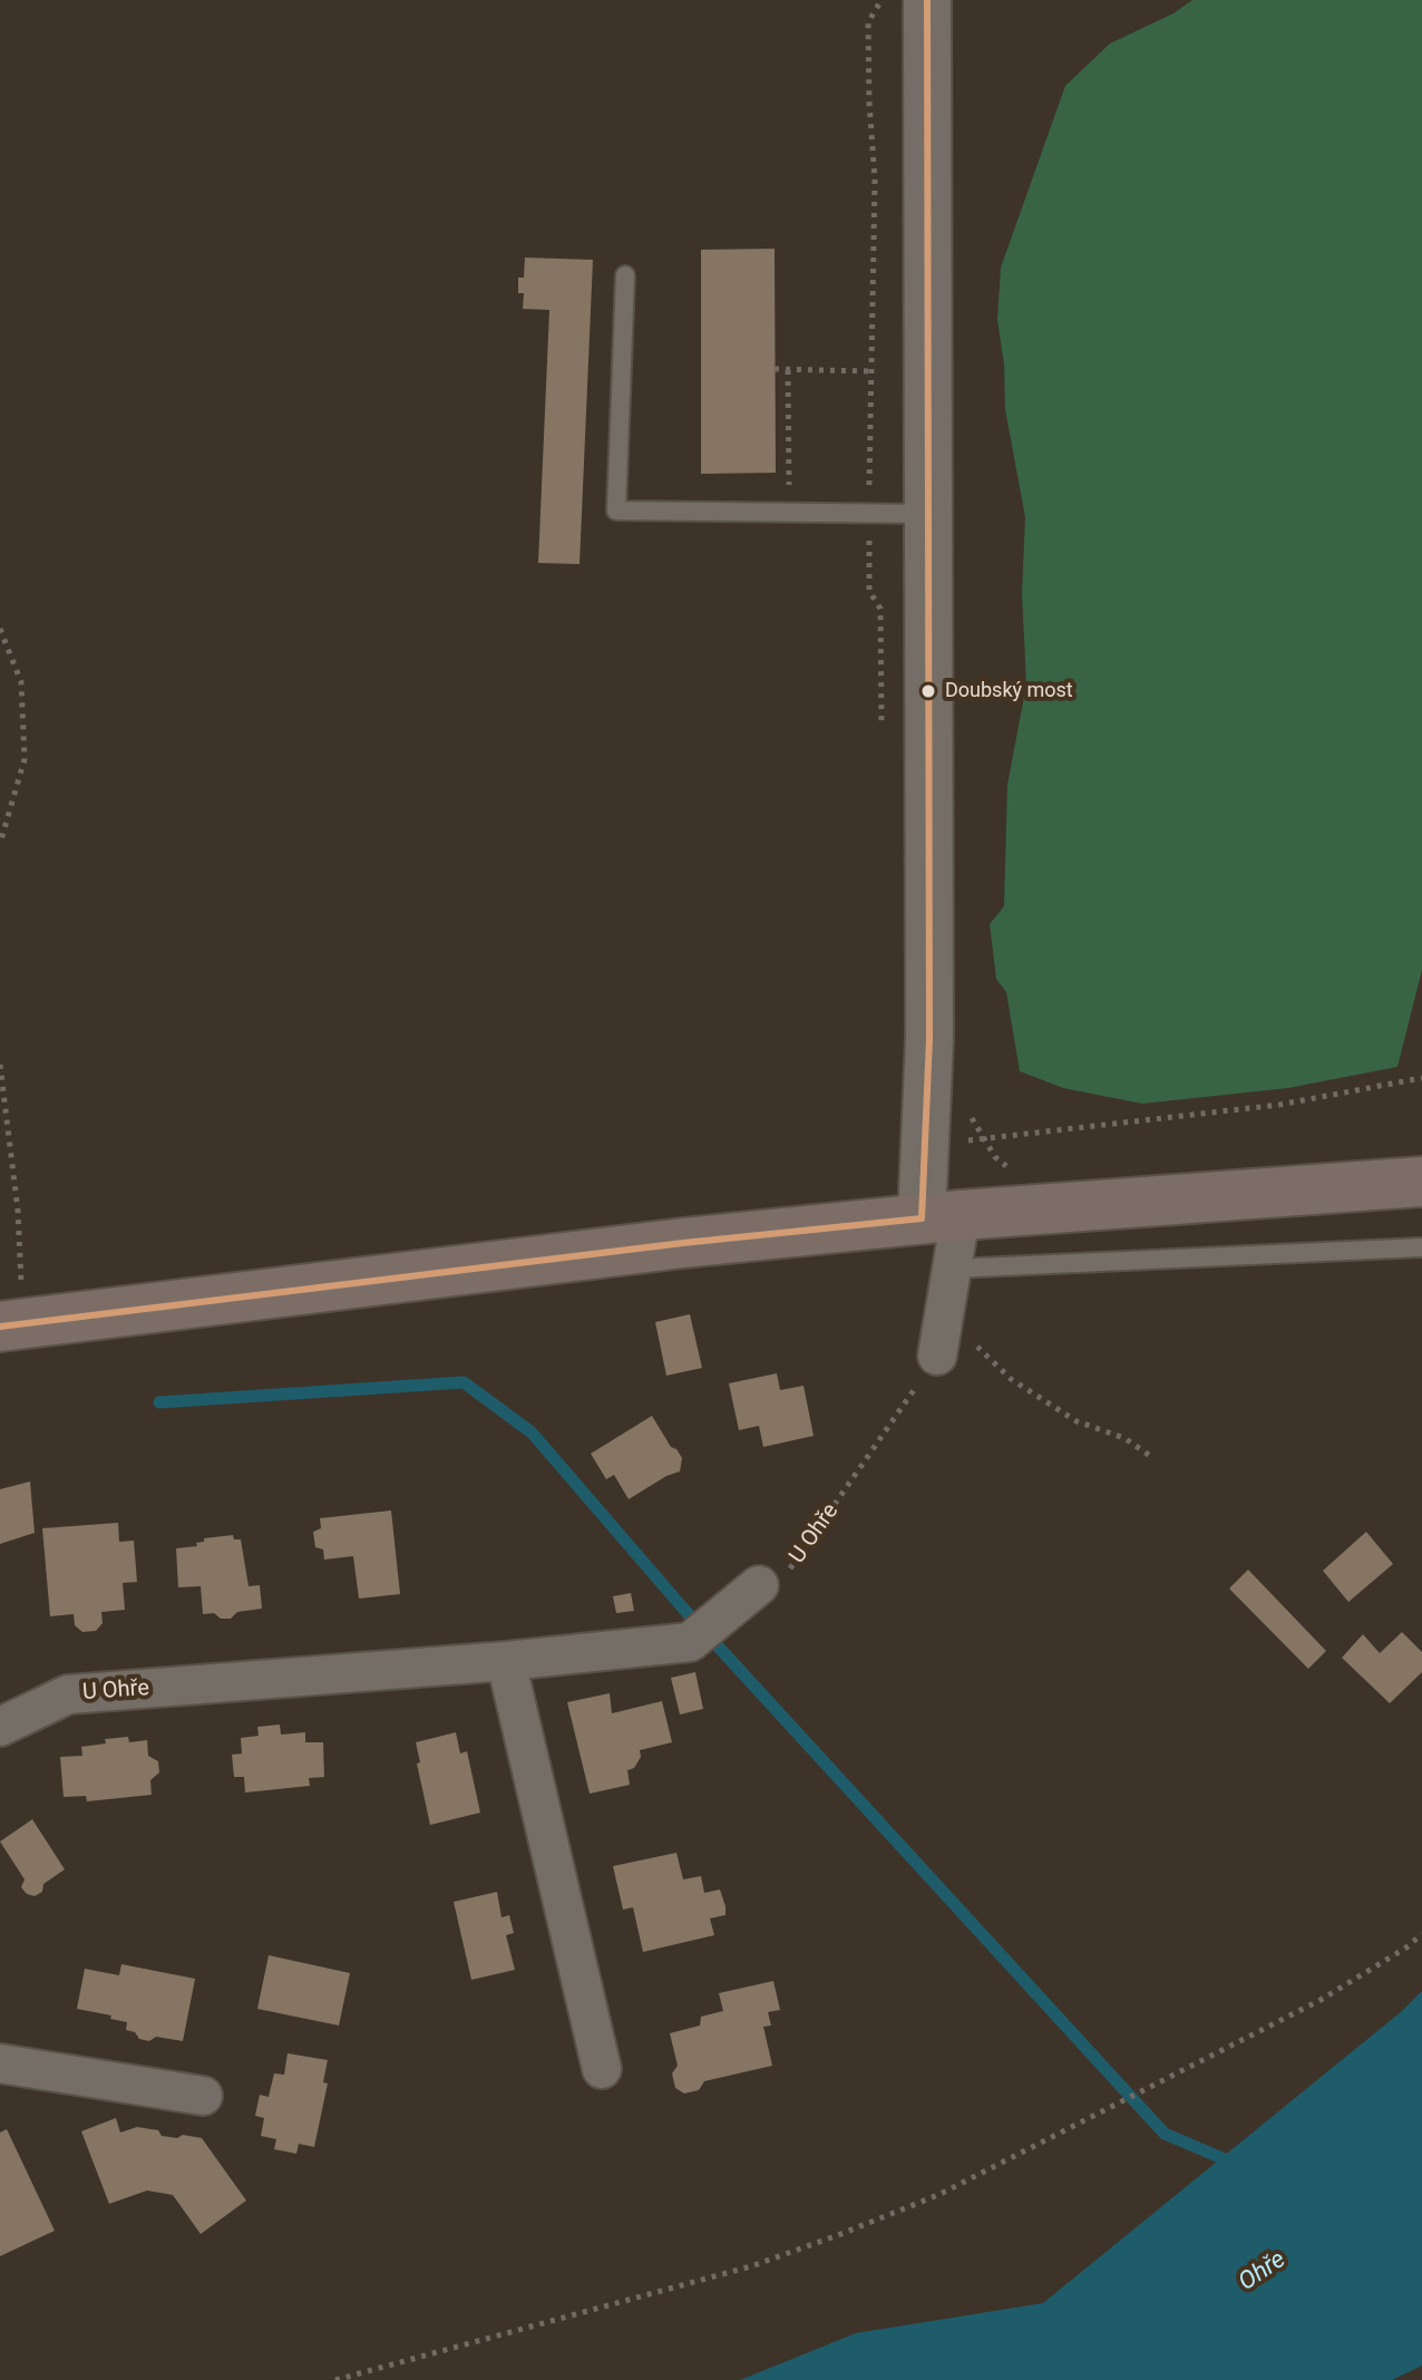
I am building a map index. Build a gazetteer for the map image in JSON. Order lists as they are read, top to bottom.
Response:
{
  "streets": {
    "street": ["U Ohře"]
  },
  "water": ["Ohře"],
  "places": ["Doubský most"]
}
